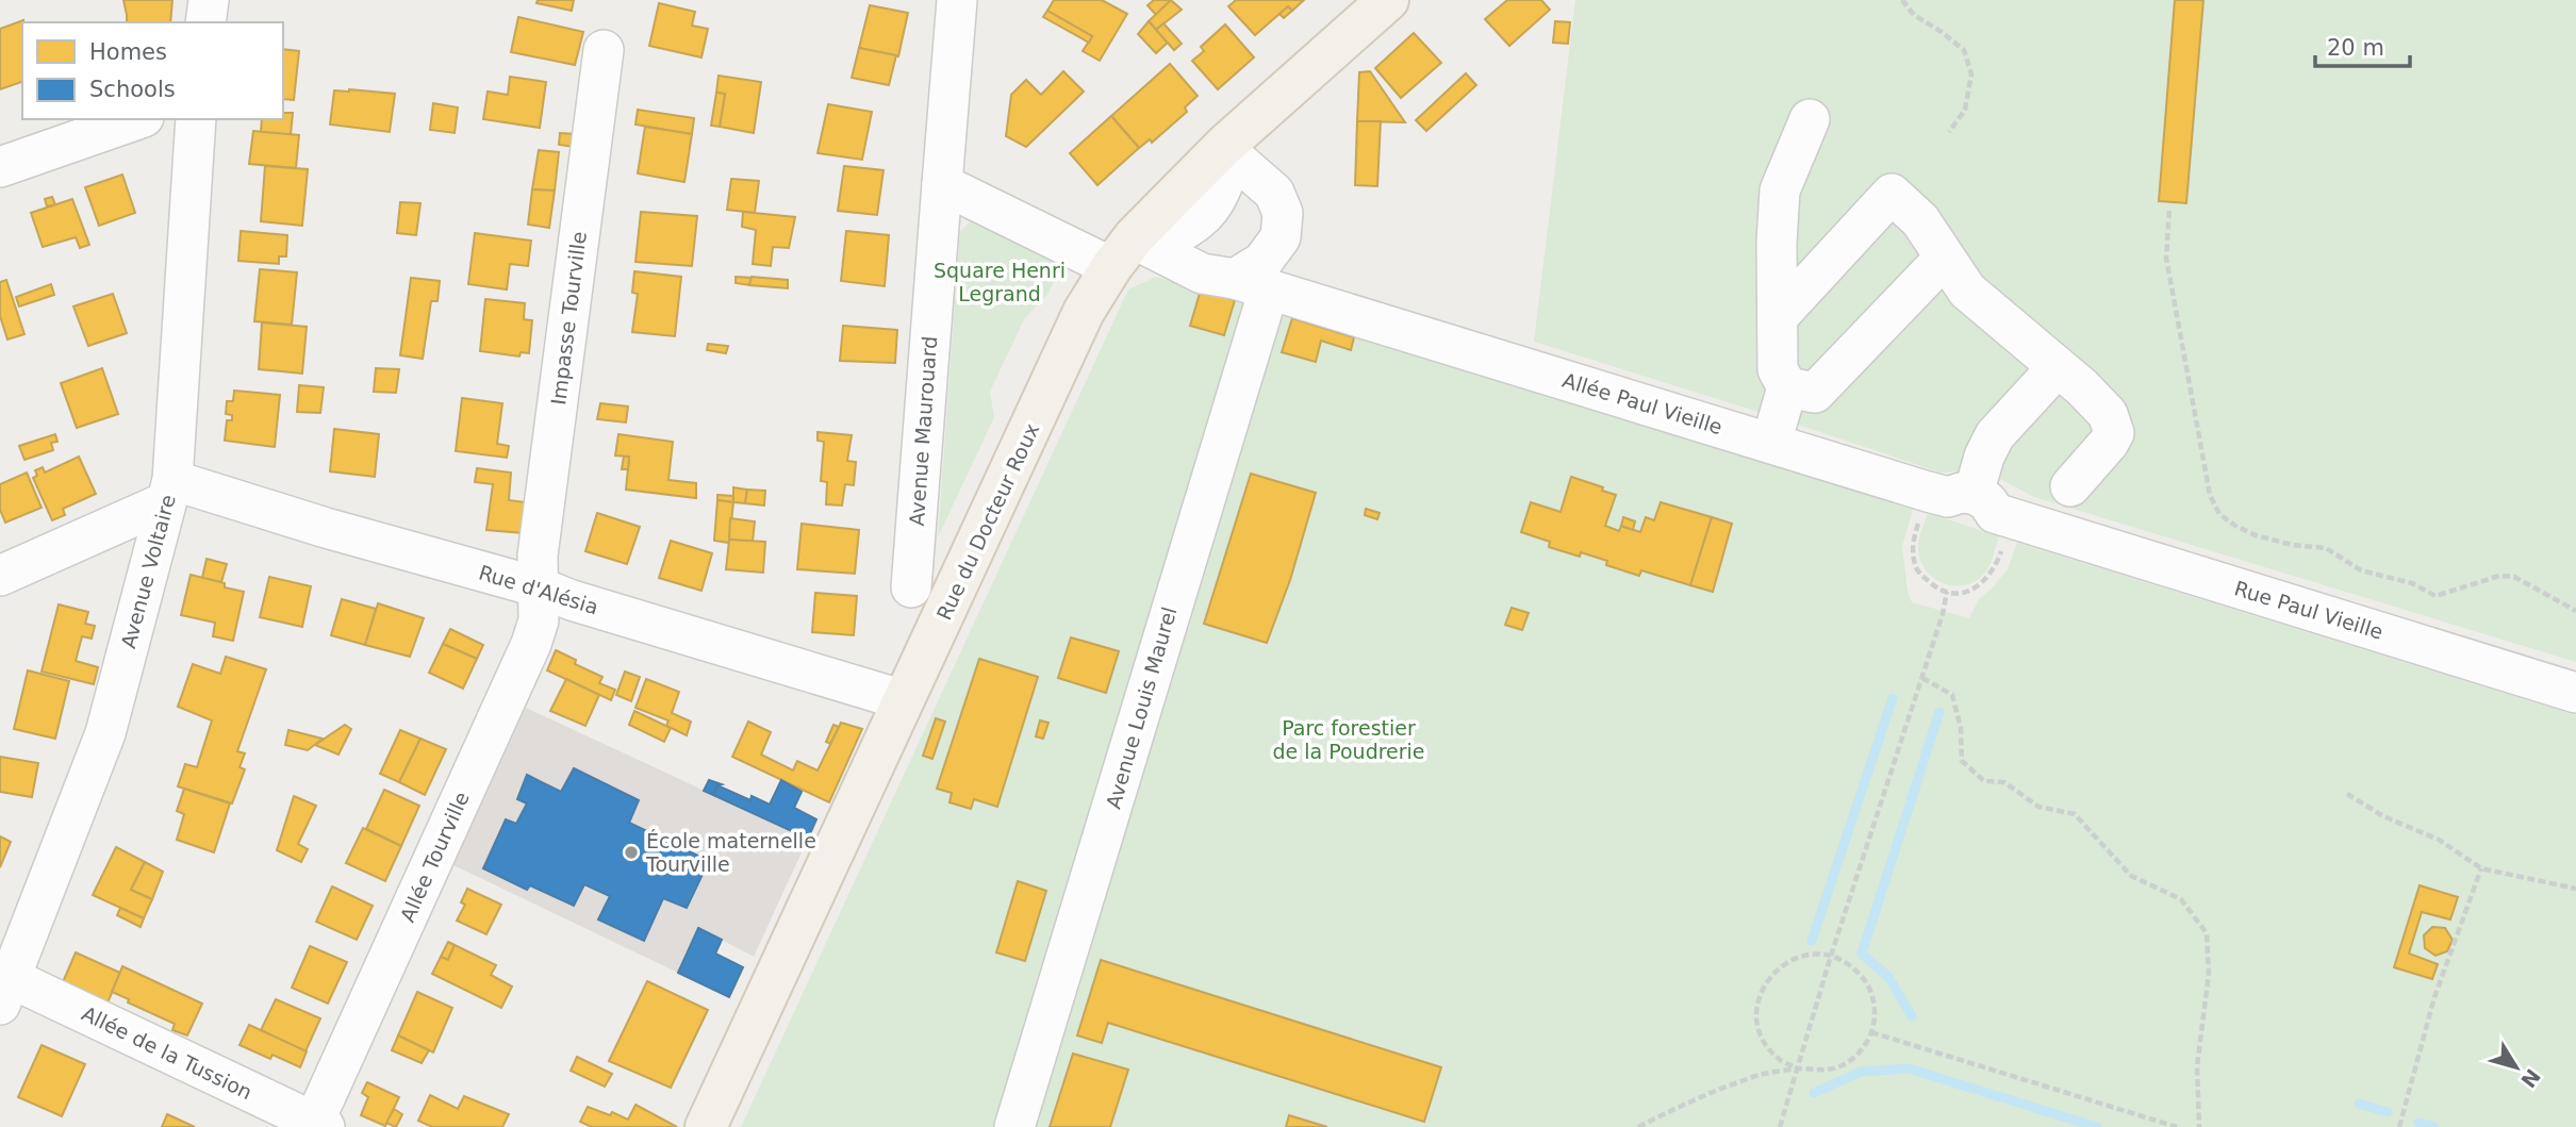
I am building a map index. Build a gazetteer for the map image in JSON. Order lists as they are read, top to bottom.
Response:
{
  "streets": {
    "main road": ["Rue du Docteur Roux"],
    "street": [
      "Impasse Tourville",
      "Allée Paul Vieille",
      "Avenue Maurouard",
      "Avenue Voltaire",
      "Rue d'Alésia",
      "Rue Paul Vieille",
      "Avenue Louis Maurel",
      "Allée Tourville",
      "Allée de la Tussion"
    ]
  },
  "crossings": [
    ["Impasse Tourville", "Rue d'Alésia"],
    ["Impasse Tourville", "Allée Tourville"],
    ["Allée Paul Vieille", "Avenue Louis Maurel"],
    ["Rue du Docteur Roux", "Rue d'Alésia"],
    ["Avenue Voltaire", "Rue d'Alésia"],
    ["Avenue Voltaire", "Allée de la Tussion"],
    ["Rue d'Alésia", "Allée Tourville"],
    ["Allée Tourville", "Allée de la Tussion"]
  ],
  "parks": ["Square Henri Legrand", "Parc forestier de la Poudrerie"],
  "places": ["École maternelle Tourville"],
  "legend": ["Homes", "Schools"],
  "scale_bar": "20 m",
  "north": "bottom right"
}
